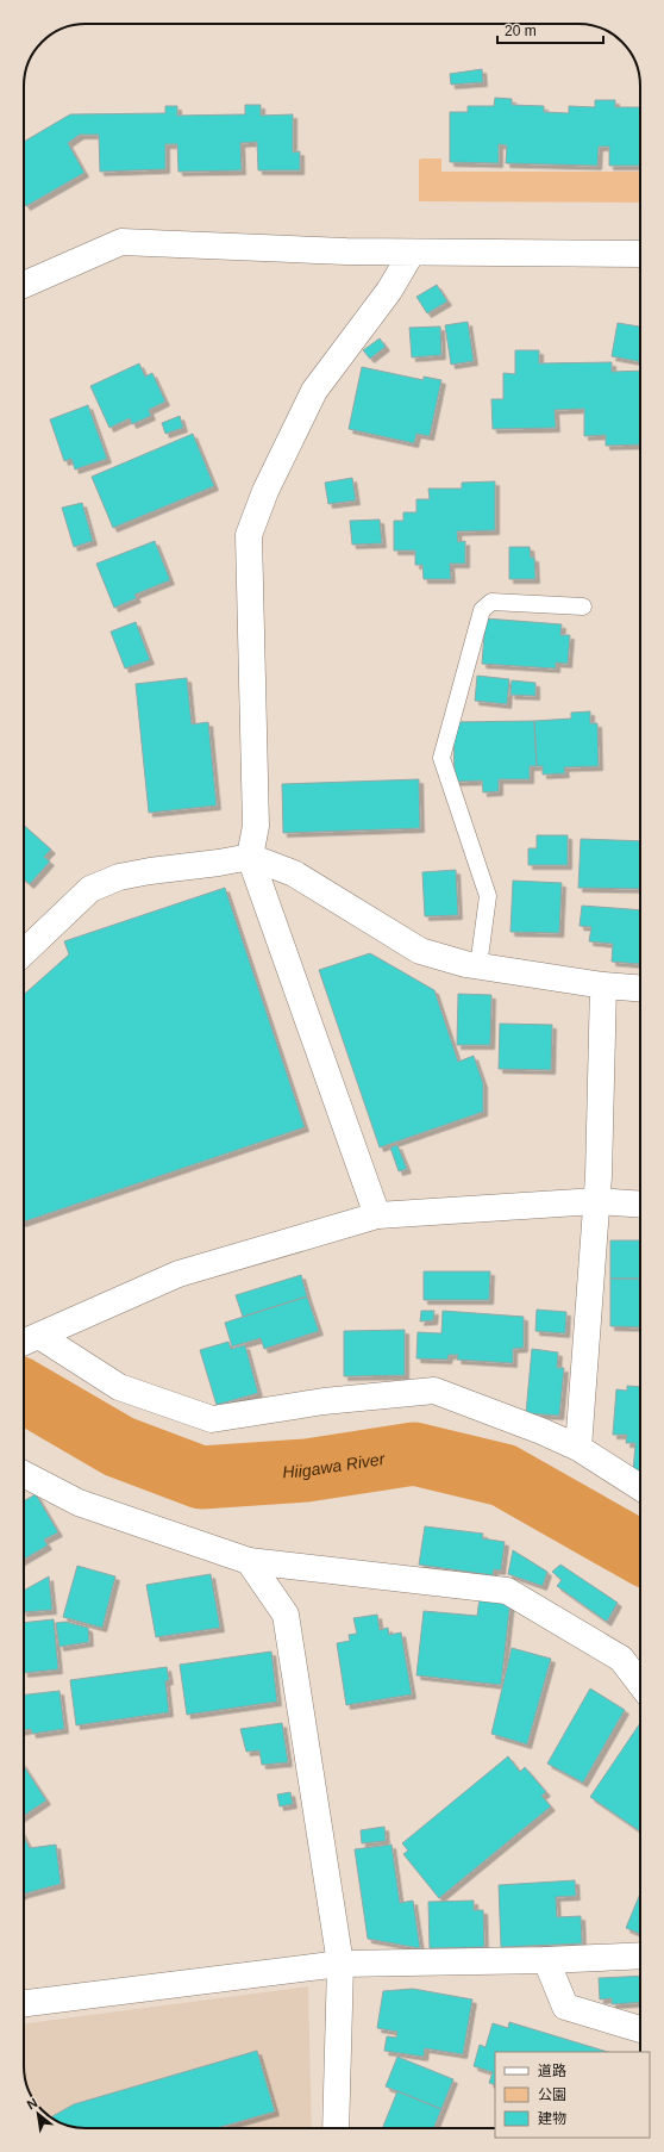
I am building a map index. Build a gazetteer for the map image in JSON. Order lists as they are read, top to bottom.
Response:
{
  "water": ["Hiigawa River"],
  "legend": ["道路", "公園", "建物"],
  "scale_bar": "20 m",
  "north": "top left"
}
